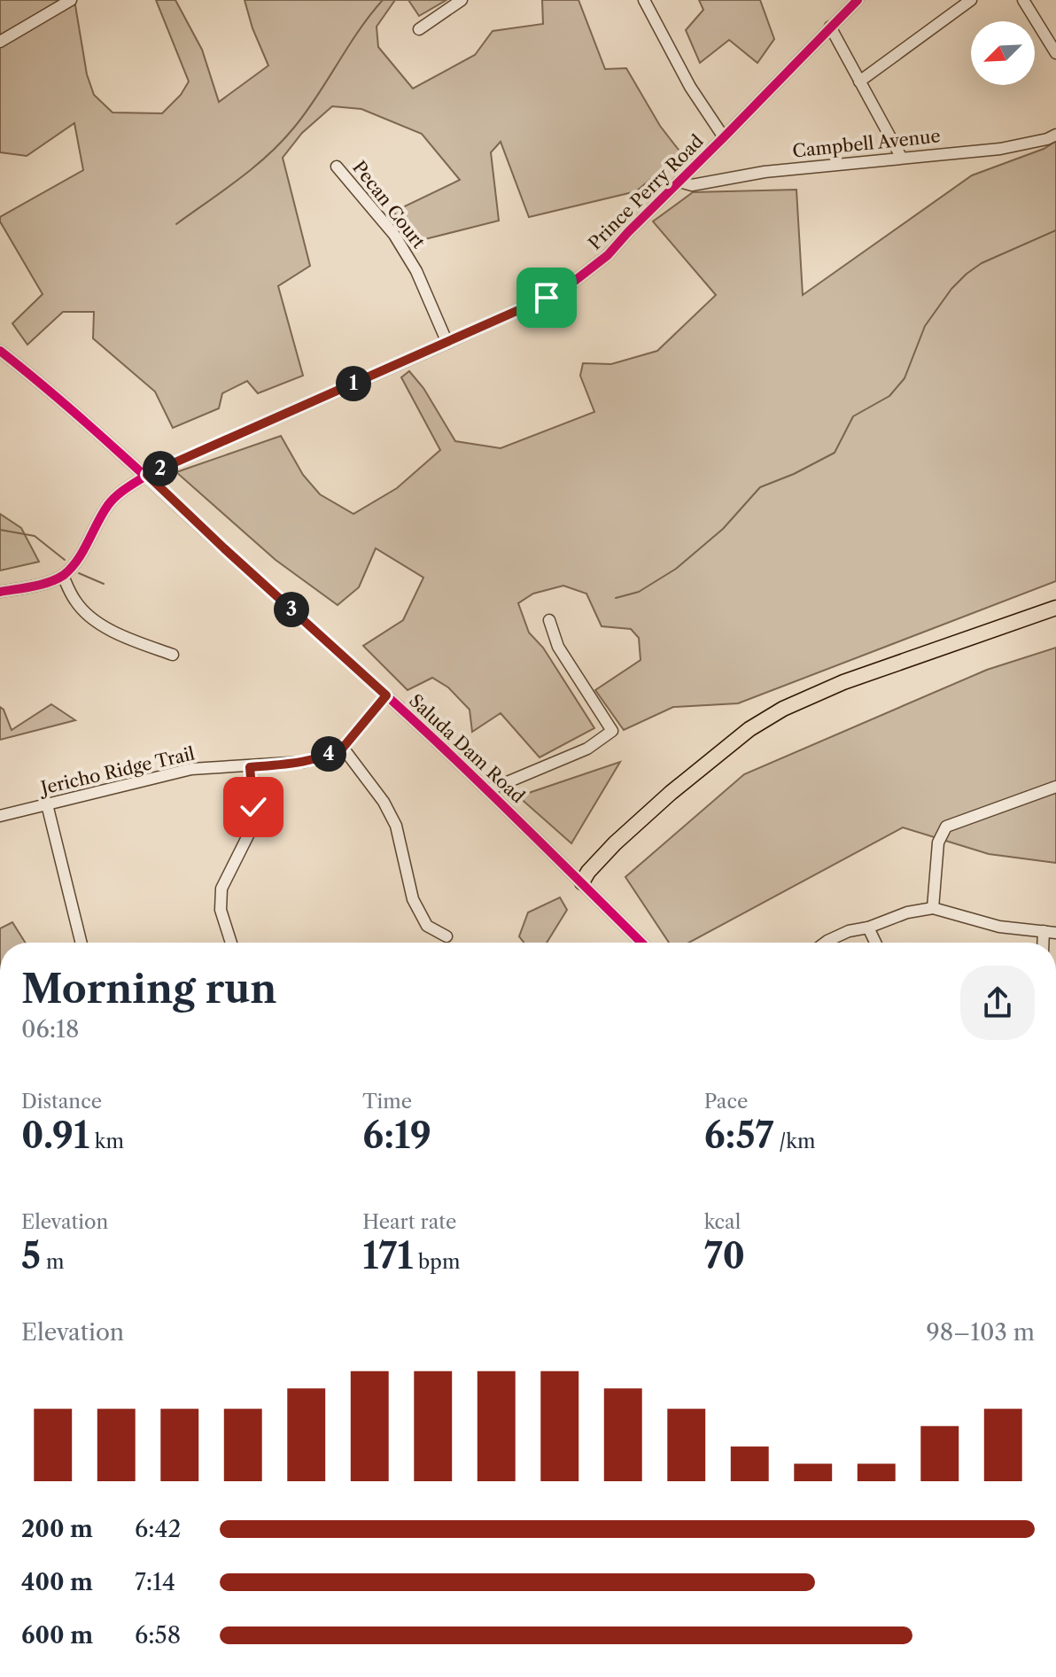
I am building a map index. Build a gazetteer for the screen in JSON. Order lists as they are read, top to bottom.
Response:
{
  "streets": {
    "street": [
      "Campbell Avenue",
      "Prince Perry Road",
      "Pecan Court",
      "Saluda Dam Road",
      "Jericho Ridge Trail"
    ]
  },
  "crossings": [
    ["Campbell Avenue", "Prince Perry Road"],
    ["Prince Perry Road", "Pecan Court"],
    ["Prince Perry Road", "Saluda Dam Road"]
  ],
  "north": "bottom left",
  "page": {
    "pins": [
      "1",
      "2",
      "3",
      "4"
    ],
    "heading": ["Morning run", "06:18"],
    "stats": [
      ["Distance", "0.91 km"],
      ["Time", "6:19"],
      ["Pace", "6:57 /km"],
      ["Elevation", "5 m"],
      ["Heart rate", "171 bpm"],
      ["kcal", "70"]
    ],
    "chart": ["Elevation", "98–103 m"],
    "list": [
      {
        "name": "200 m",
        "note": "6:42"
      },
      {
        "name": "400 m",
        "note": "7:14"
      },
      {
        "name": "600 m",
        "note": "6:58"
      }
    ]
  }
}
